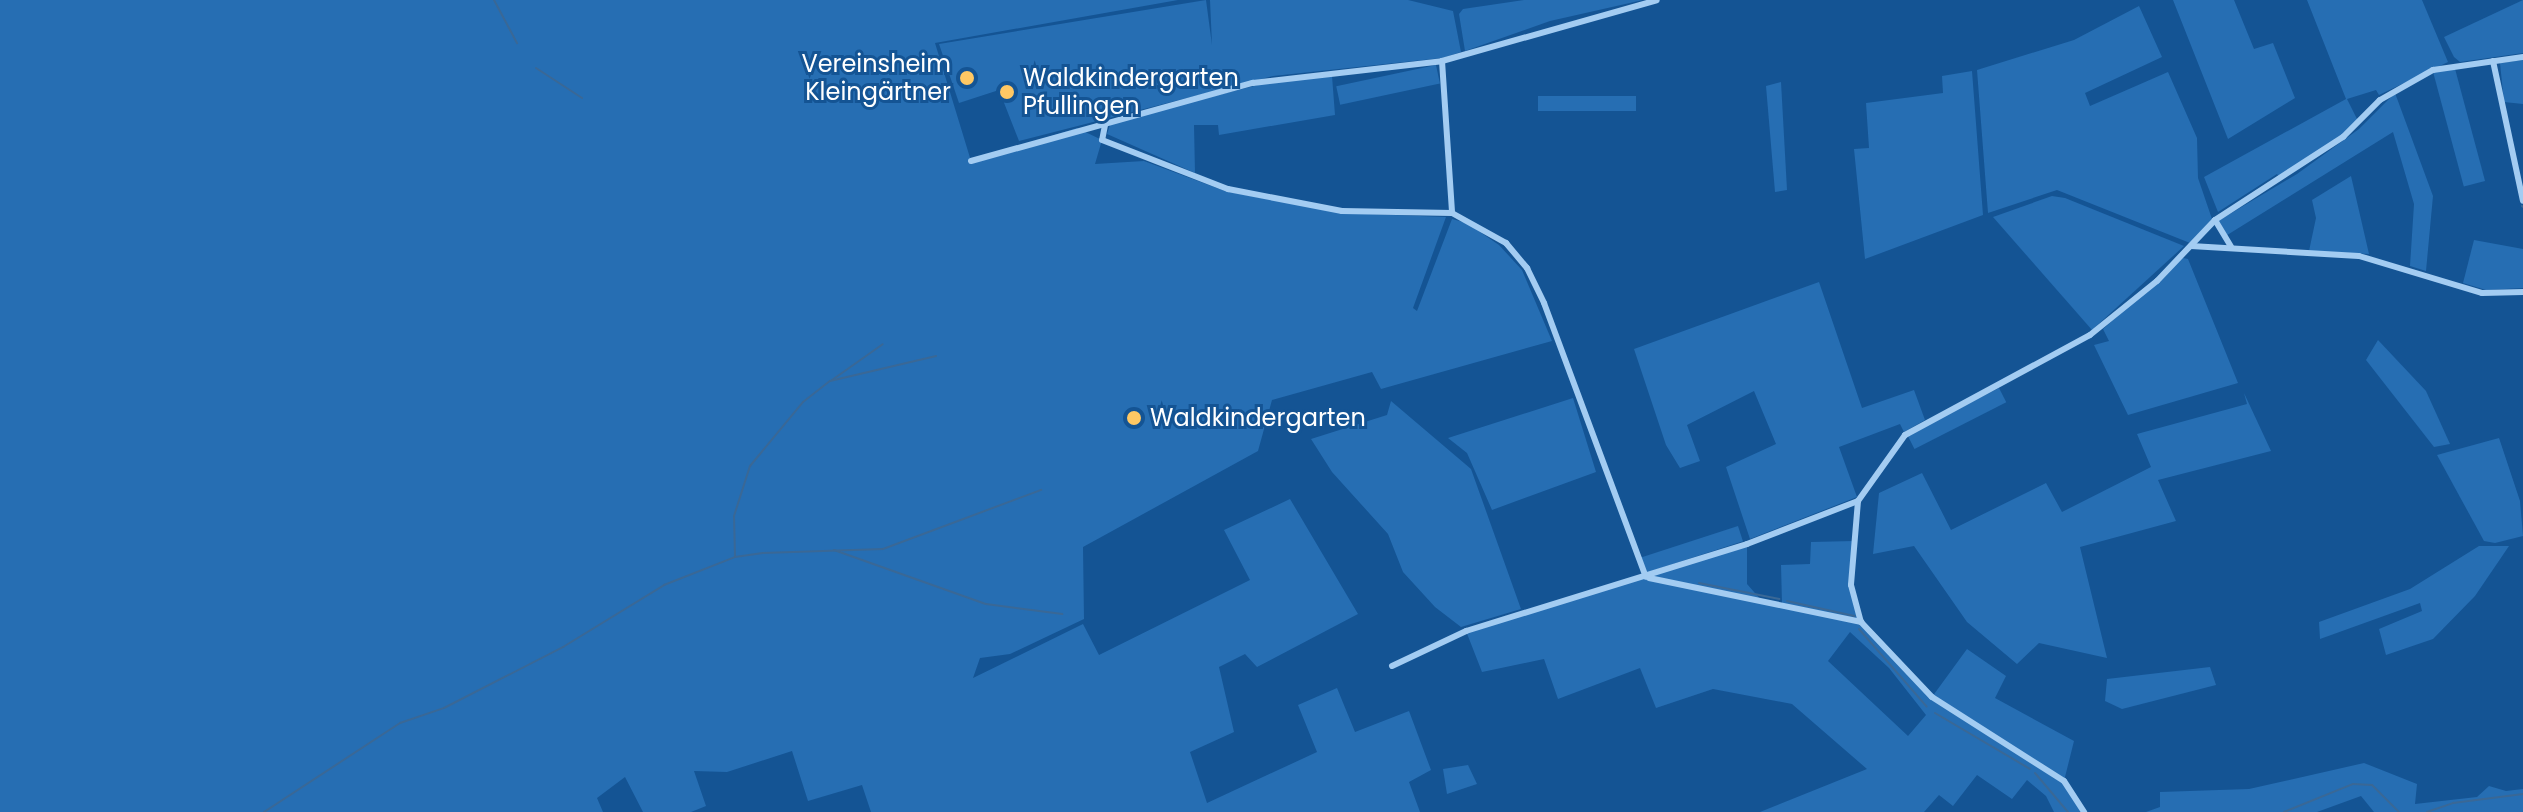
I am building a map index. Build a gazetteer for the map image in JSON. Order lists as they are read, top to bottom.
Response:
{
  "places": ["Vereinsheim Kleingärtner", "Waldkindergarten Pfullingen", "Waldkindergarten"]
}
